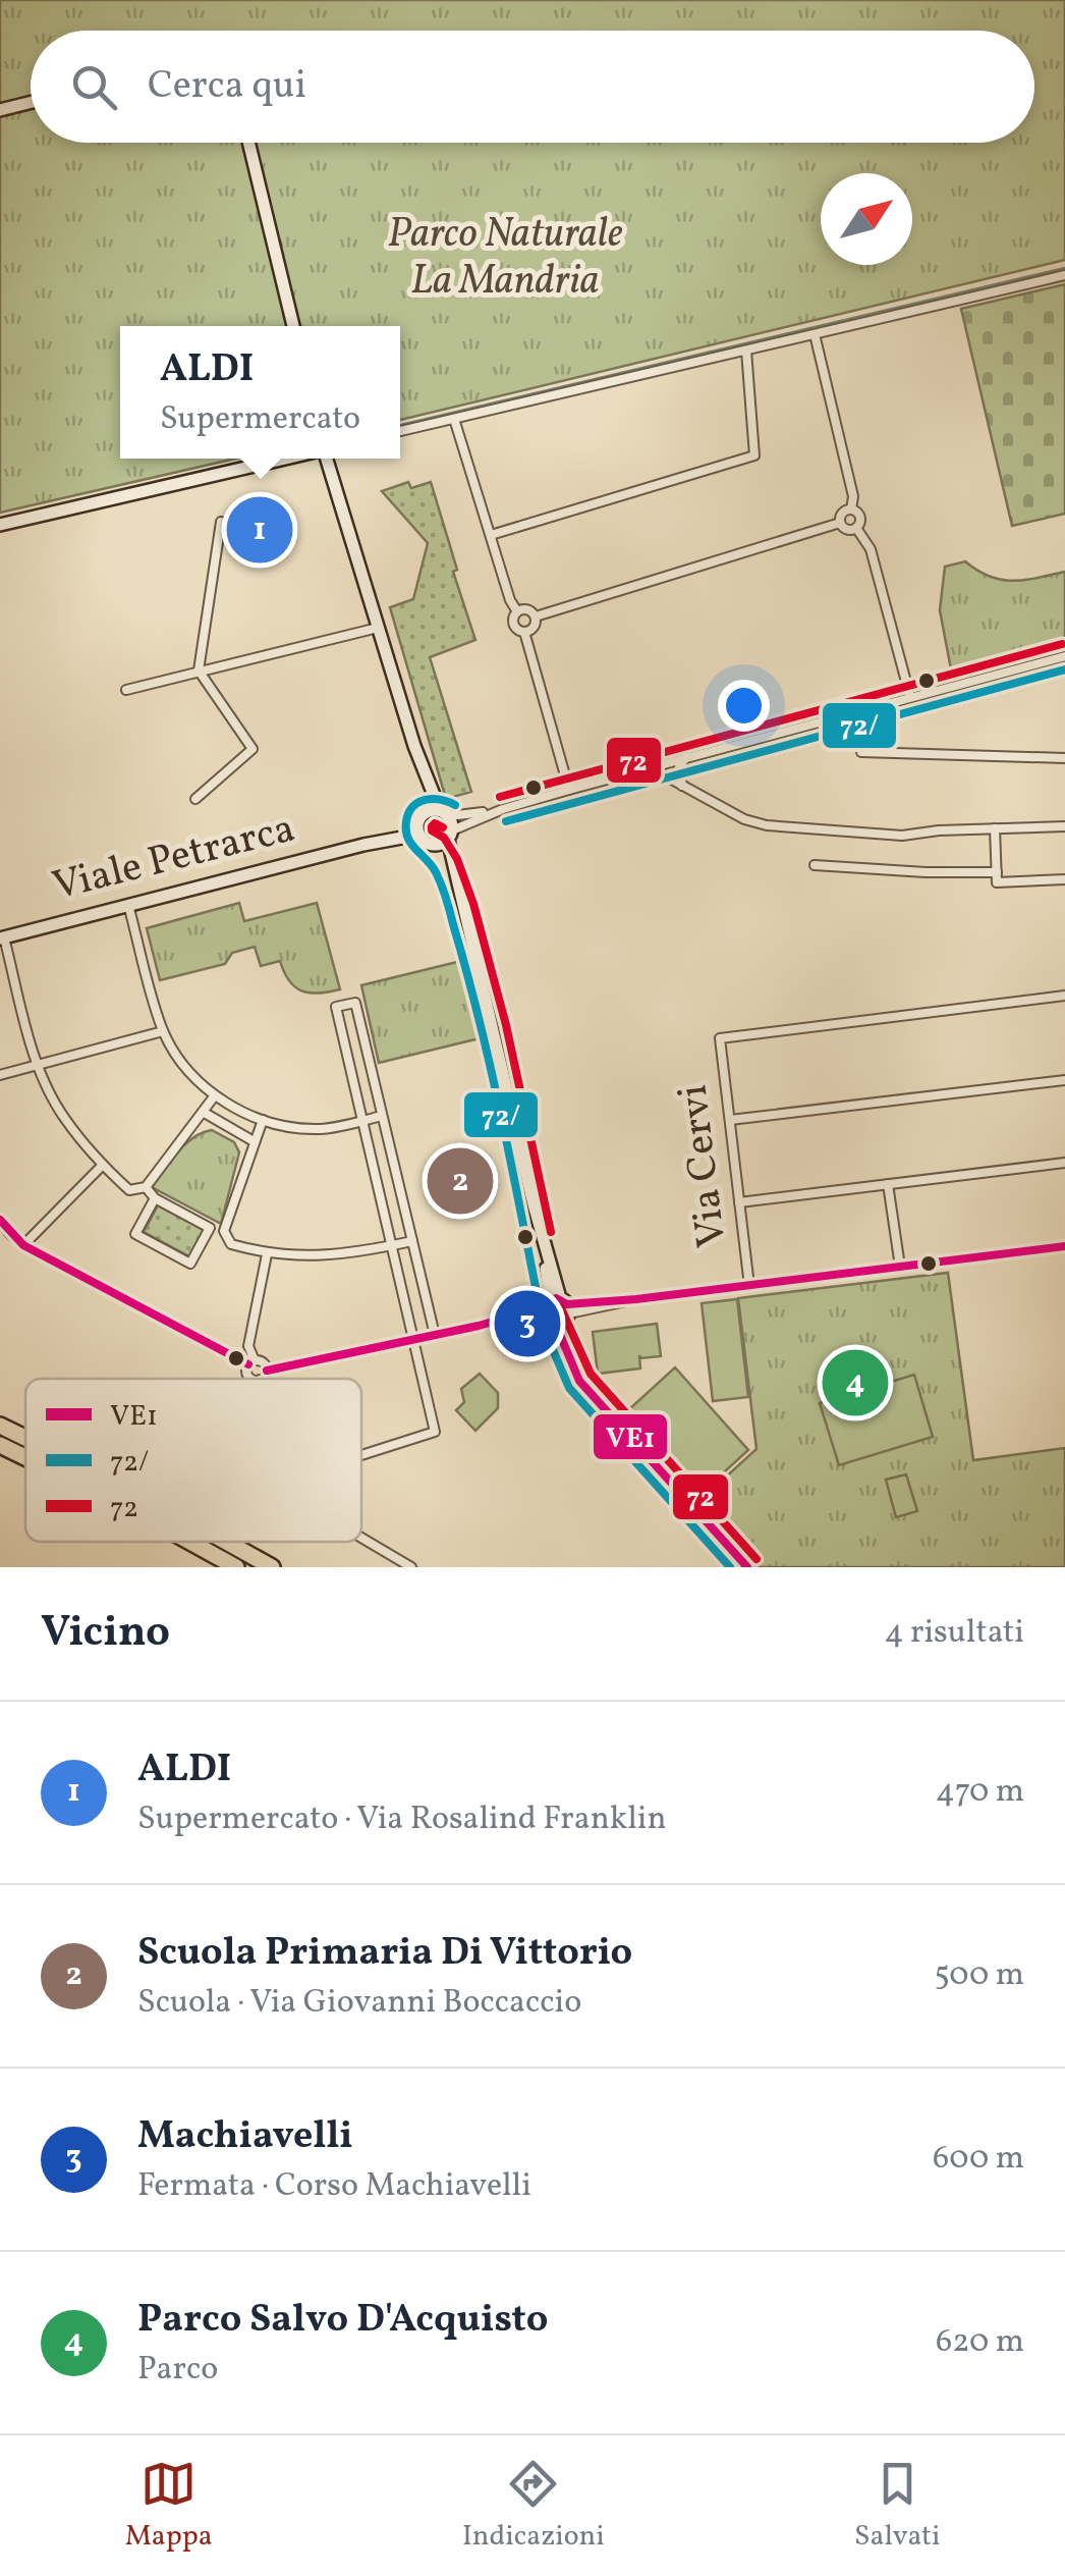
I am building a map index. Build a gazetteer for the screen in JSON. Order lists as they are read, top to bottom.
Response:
{
  "streets": {
    "street": ["Viale Petrarca", "Via Cervi"]
  },
  "parks": ["Parco Naturale La Mandria"],
  "lines": ["transit line 72", "transit line 72/", "transit line VE1"],
  "legend": ["VE1", "72/", "72"],
  "north": "top right",
  "page": {
    "search": "Cerca qui",
    "popup": ["ALDI", "Supermercato"],
    "pins": [
      "1",
      "2",
      "3",
      "4"
    ],
    "heading": ["Vicino", "4 risultati"],
    "list": [
      {
        "mark": "1",
        "name": "ALDI",
        "note": "Supermercato · Via Rosalind Franklin",
        "value": "470 m"
      },
      {
        "mark": "2",
        "name": "Scuola Primaria Di Vittorio",
        "note": "Scuola · Via Giovanni Boccaccio",
        "value": "500 m"
      },
      {
        "mark": "3",
        "name": "Machiavelli",
        "note": "Fermata · Corso Machiavelli",
        "value": "600 m"
      },
      {
        "mark": "4",
        "name": "Parco Salvo D'Acquisto",
        "note": "Parco",
        "value": "620 m"
      }
    ],
    "nav": ["Mappa", "Indicazioni", "Salvati"]
  }
}
